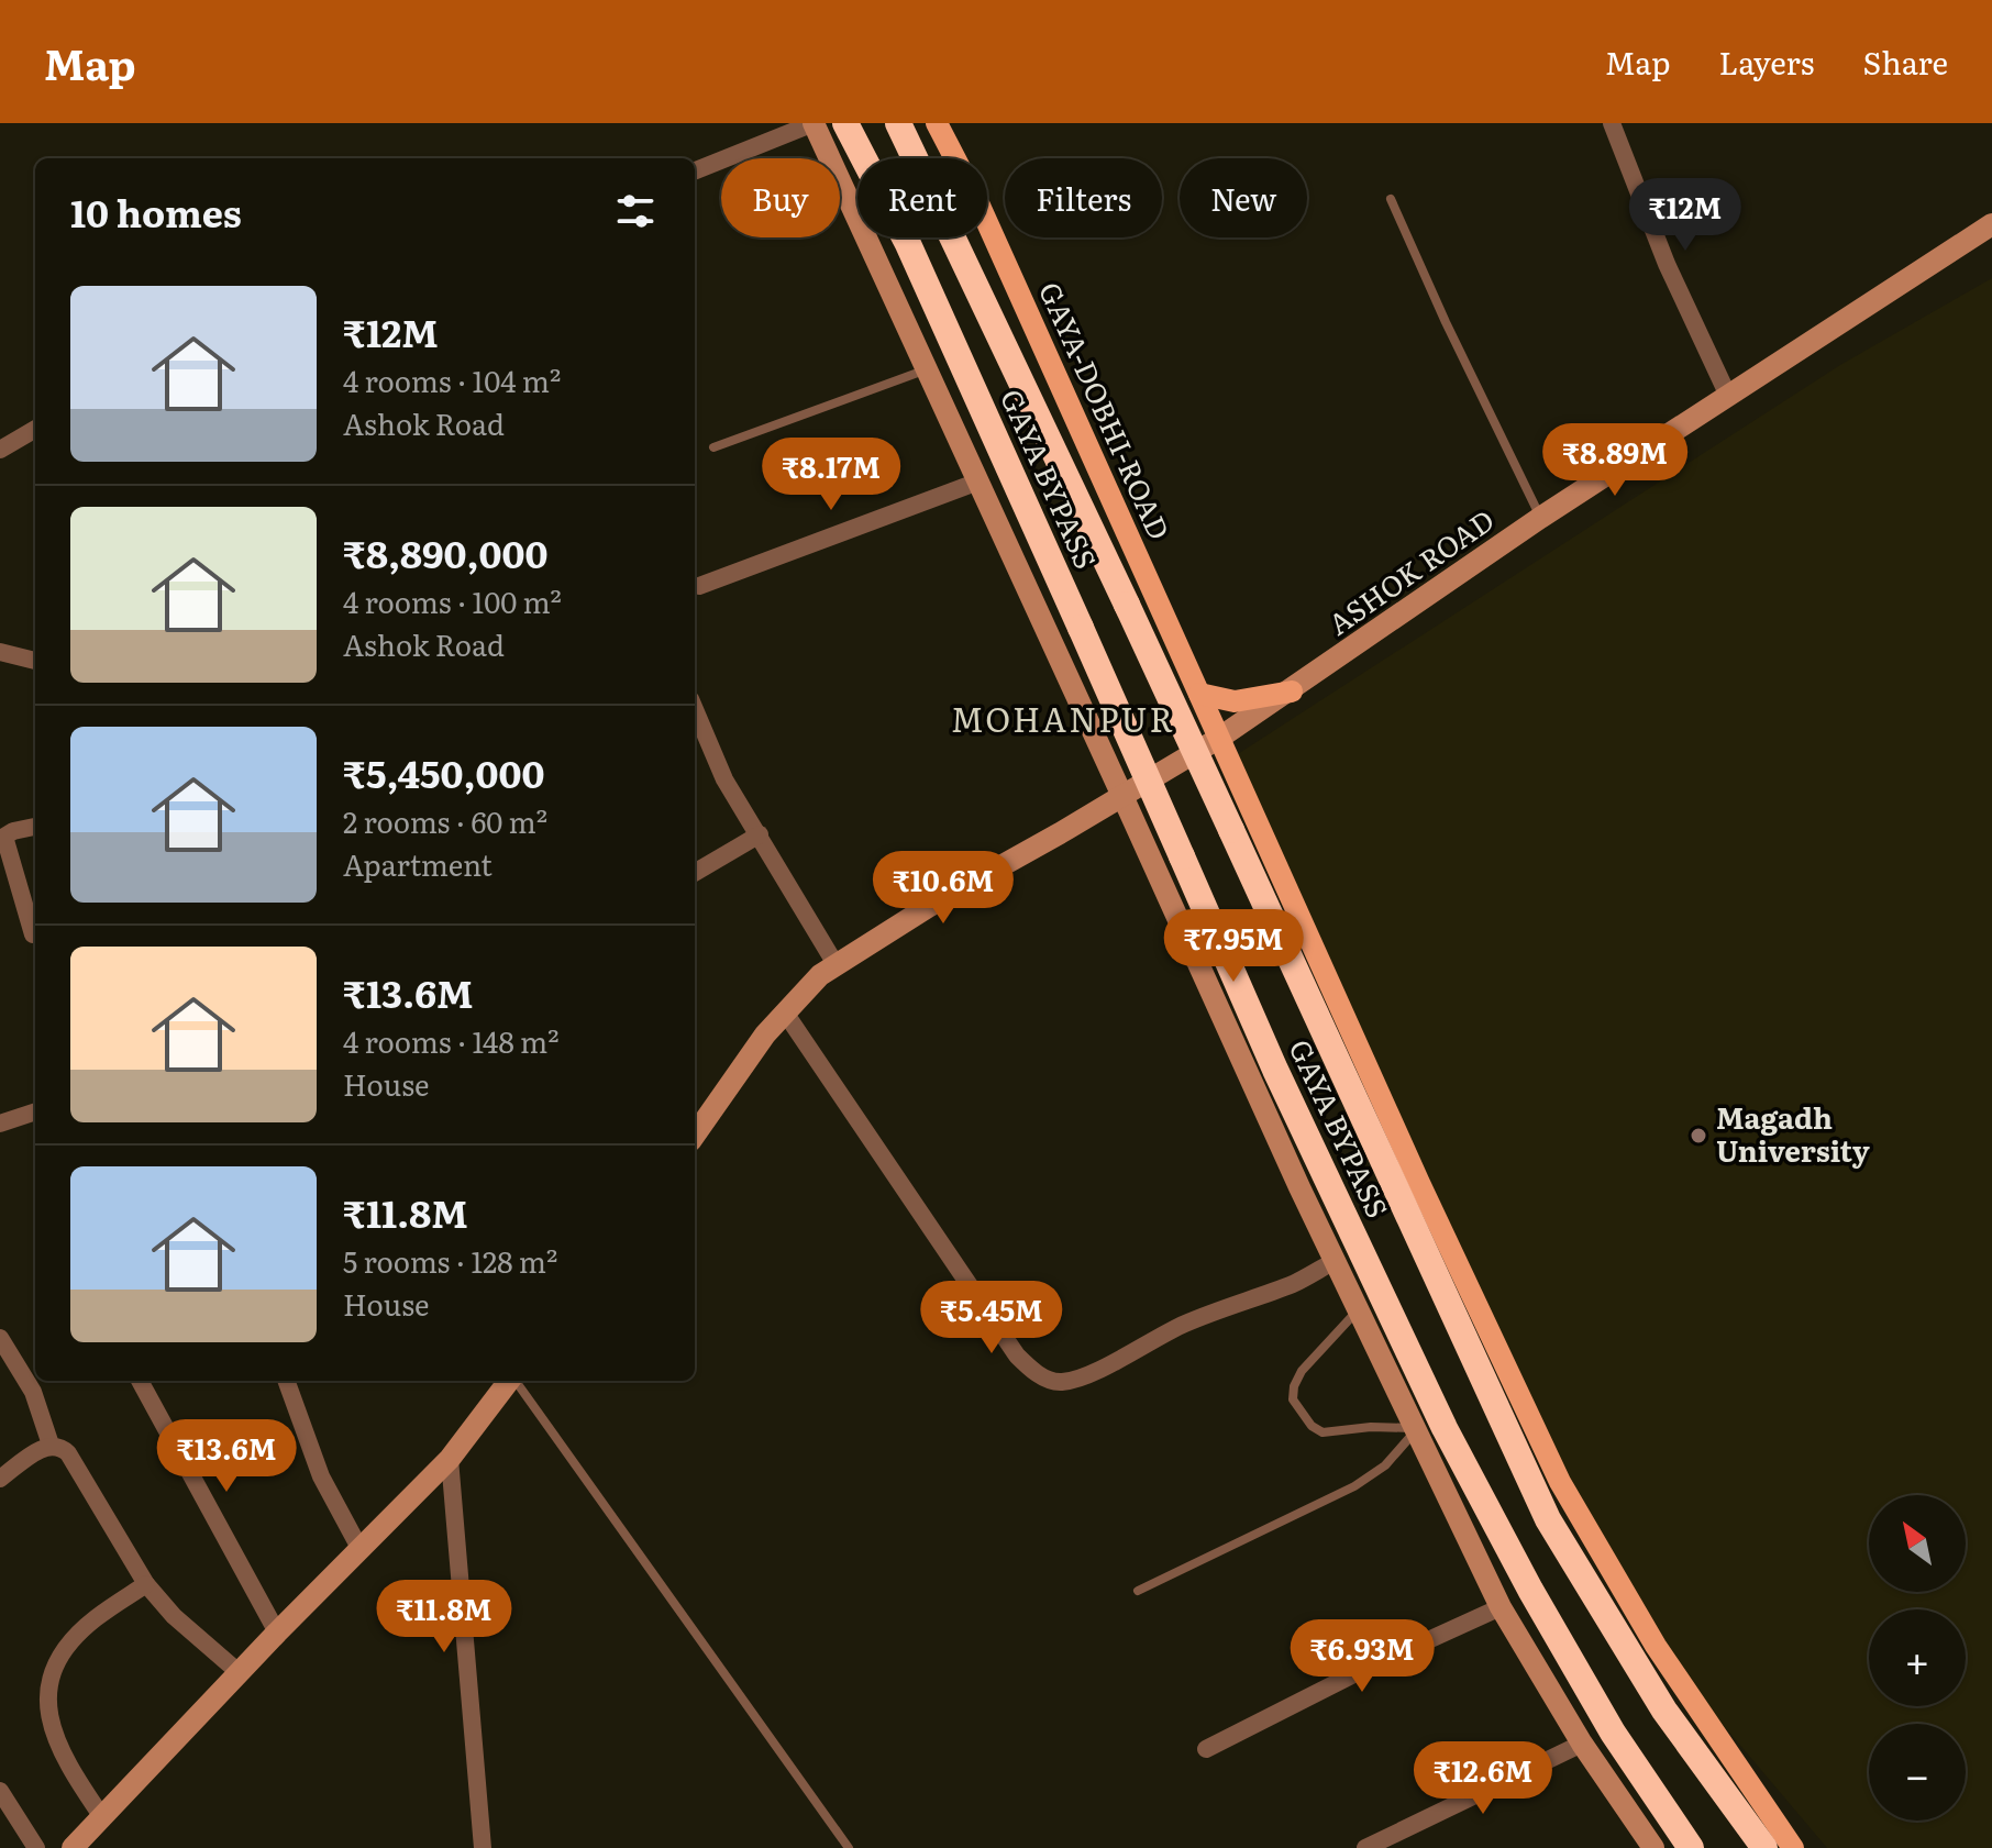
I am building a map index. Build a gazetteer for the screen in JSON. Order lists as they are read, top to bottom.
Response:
{
  "streets": {
    "highway": ["GAYA BYPASS"],
    "main road": ["GAYA-DOBHI-ROAD"],
    "street": ["ASHOK ROAD"]
  },
  "crossings": [
    ["GAYA-DOBHI-ROAD", "ASHOK ROAD"]
  ],
  "districts": ["MOHANPUR"],
  "places": ["Magadh University"],
  "north": "top left",
  "page": {
    "header": "Map",
    "nav": ["Map", "Layers", "Share"],
    "chip": [
      "Buy",
      "Rent",
      "Filters",
      "New"
    ],
    "heading": "10 homes",
    "price": [
      "₹12M",
      "₹8.89M",
      "₹8.17M",
      "₹10.6M",
      "₹7.95M",
      "₹5.45M",
      "₹13.6M",
      "₹11.8M",
      "₹6.93M",
      "₹12.6M"
    ],
    "list": [
      {
        "name": "₹12M",
        "note": "4 rooms · 104 m² · Ashok Road"
      },
      {
        "name": "₹8,890,000",
        "note": "4 rooms · 100 m² · Ashok Road"
      },
      {
        "name": "₹5,450,000",
        "note": "2 rooms · 60 m² · Apartment"
      },
      {
        "name": "₹13.6M",
        "note": "4 rooms · 148 m² · House"
      },
      {
        "name": "₹11.8M",
        "note": "5 rooms · 128 m² · House"
      }
    ],
    "map_buttons": ["+", "−"]
  }
}
